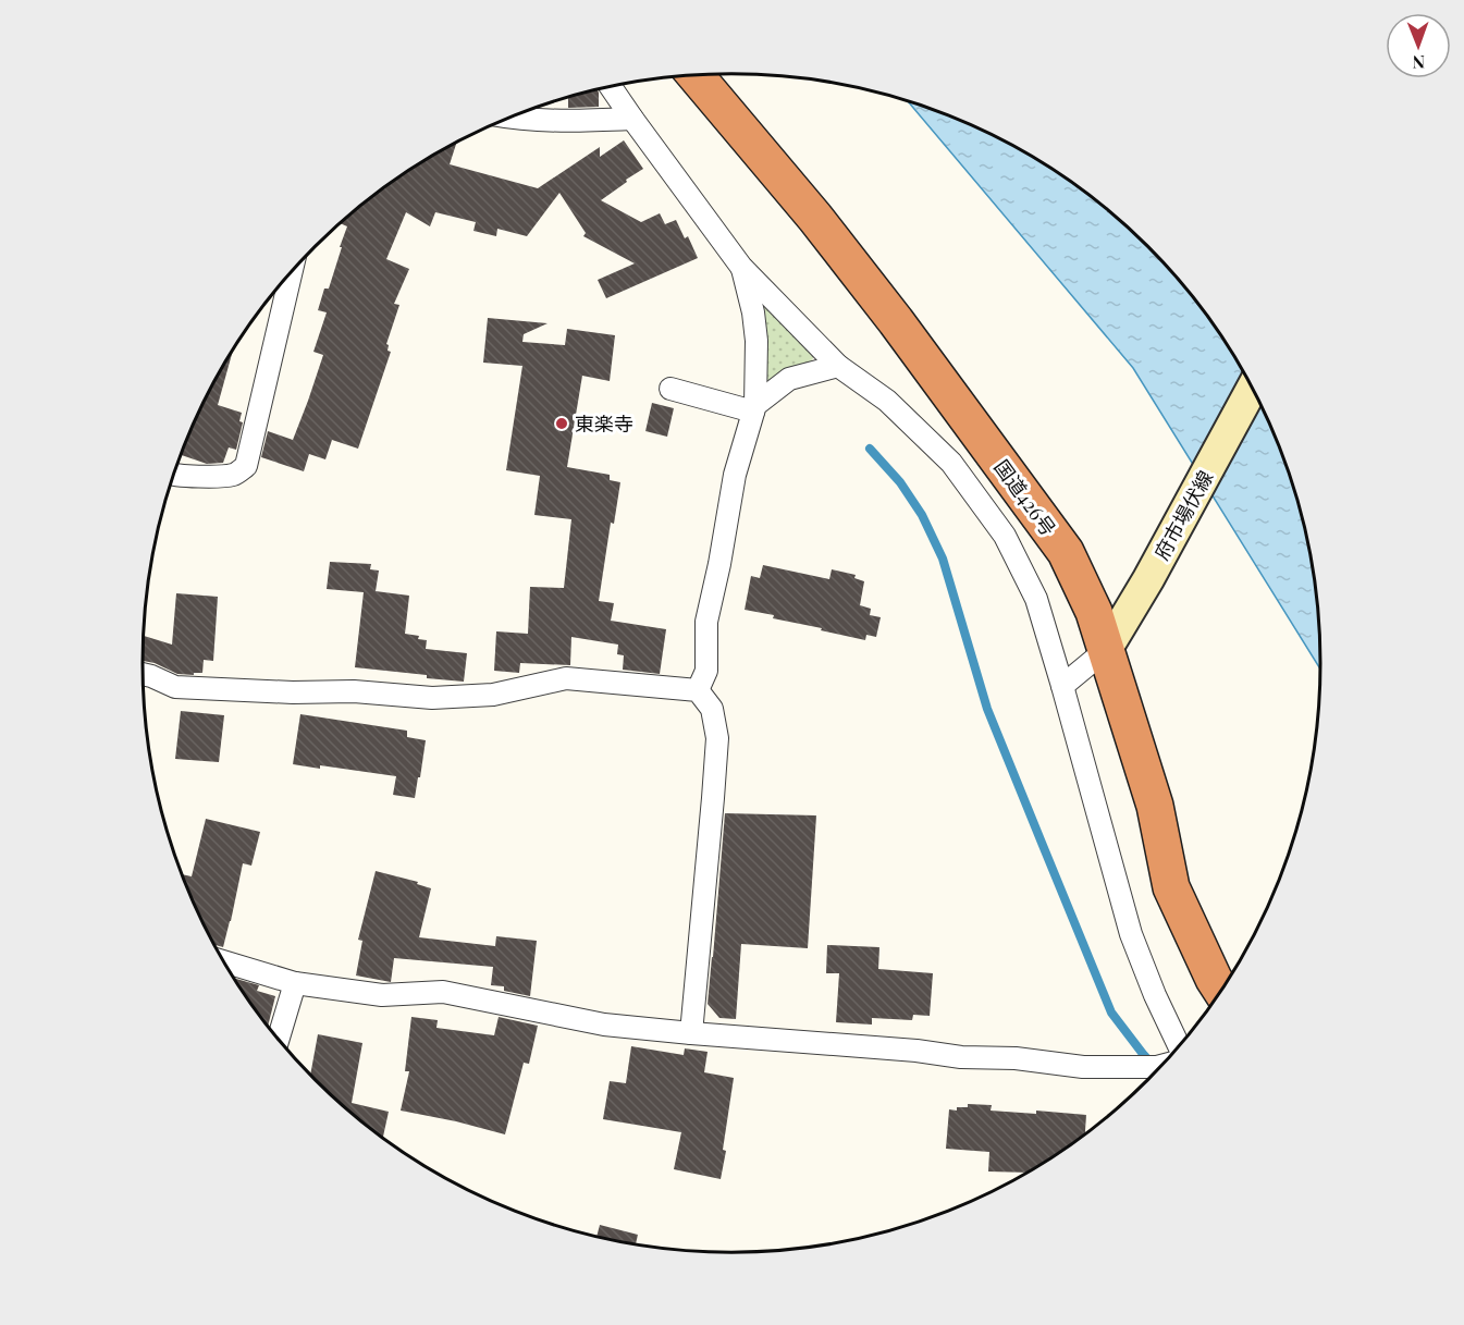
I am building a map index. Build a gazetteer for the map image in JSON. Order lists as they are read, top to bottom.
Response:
{
  "streets": {
    "highway": ["国道426号"],
    "main road": ["府市場伏線"]
  },
  "crossings": [
    ["国道426号", "府市場伏線"]
  ],
  "places": ["東楽寺"],
  "north": "bottom"
}
